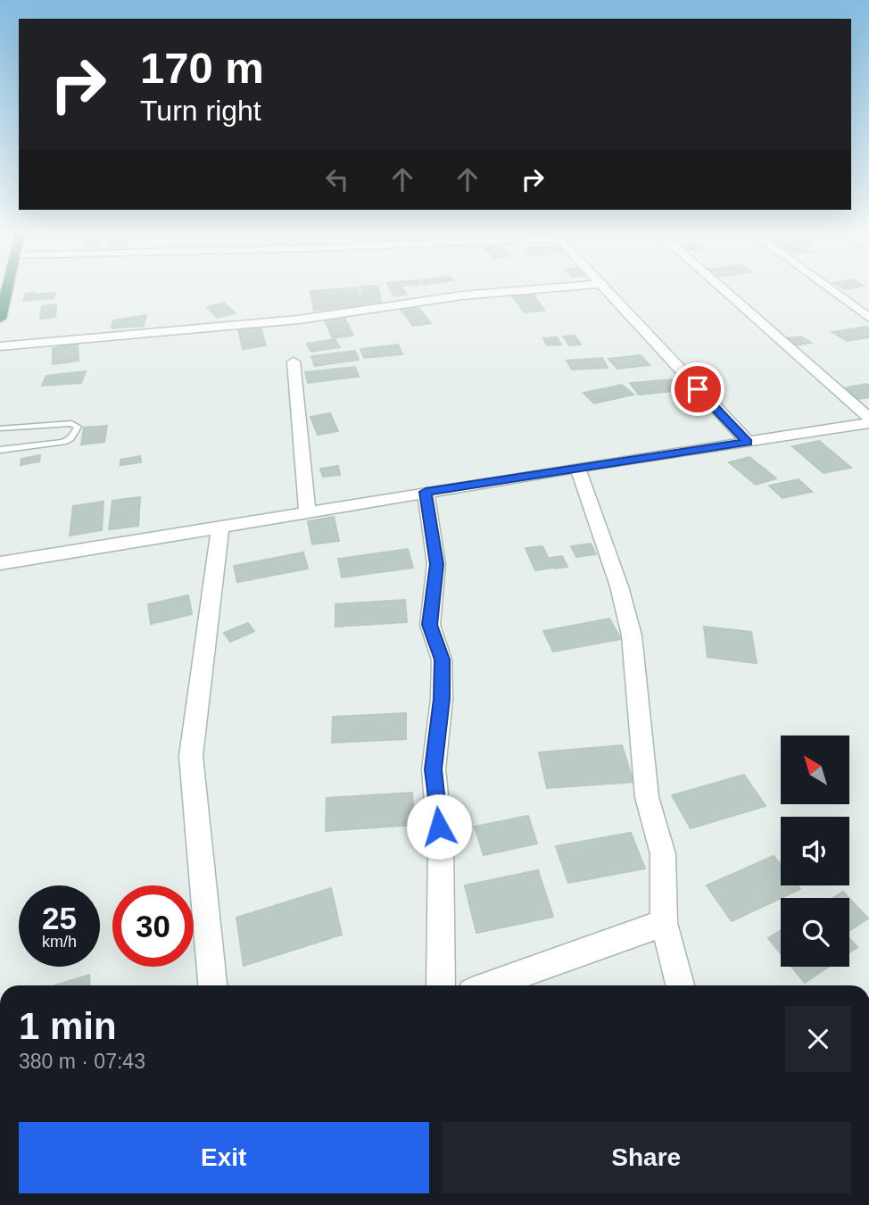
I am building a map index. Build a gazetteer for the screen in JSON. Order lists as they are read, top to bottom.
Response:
{
  "north": "top left",
  "page": {
    "turn": ["170 m", "Turn right"],
    "speed": "25 km/h",
    "limit": "30",
    "heading": ["1 min", "380 m · 07:43"],
    "buttons": ["Exit", "Share"]
  }
}
